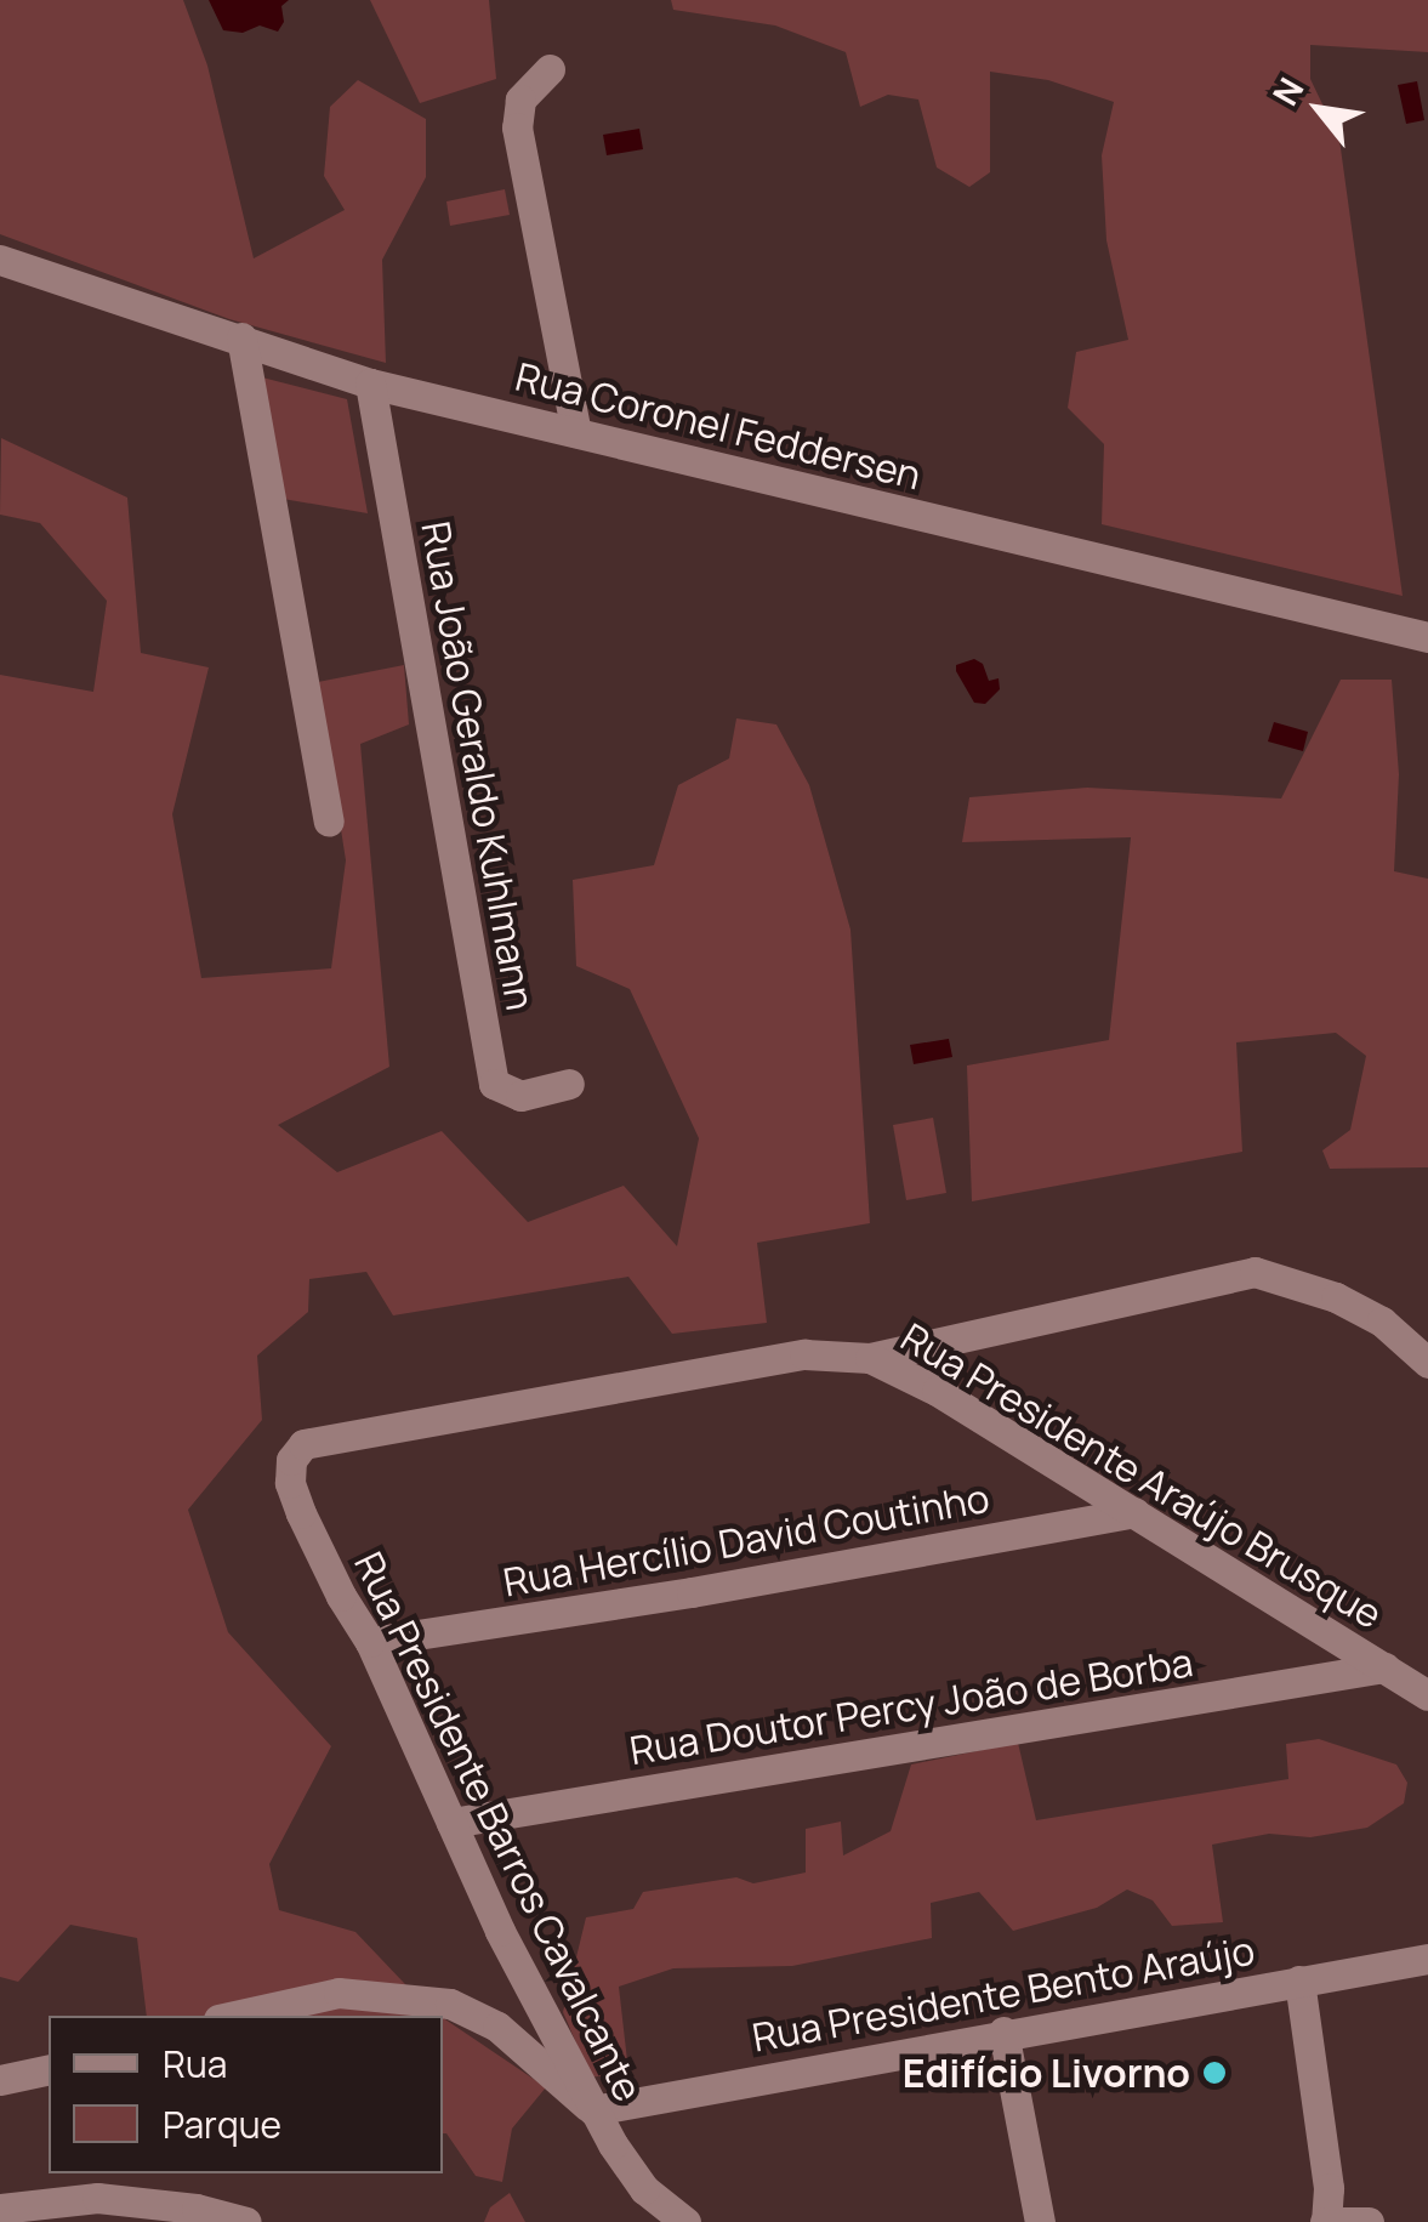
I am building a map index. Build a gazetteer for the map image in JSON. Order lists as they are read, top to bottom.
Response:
{
  "streets": {
    "street": [
      "Rua Coronel Feddersen",
      "Rua João Geraldo Kuhlmann",
      "Rua Presidente Araújo Brusque",
      "Rua Hercílio David Coutinho",
      "Rua Doutor Percy João de Borba",
      "Rua Presidente Barros Cavalcante",
      "Rua Presidente Bento Araújo"
    ]
  },
  "crossings": [
    ["Rua Coronel Feddersen", "Rua João Geraldo Kuhlmann"],
    ["Rua Presidente Araújo Brusque", "Rua Hercílio David Coutinho"],
    ["Rua Presidente Araújo Brusque", "Rua Doutor Percy João de Borba"],
    ["Rua Presidente Araújo Brusque", "Rua Presidente Barros Cavalcante"],
    ["Rua Hercílio David Coutinho", "Rua Presidente Barros Cavalcante"],
    ["Rua Doutor Percy João de Borba", "Rua Presidente Barros Cavalcante"],
    ["Rua Presidente Barros Cavalcante", "Rua Presidente Bento Araújo"]
  ],
  "places": ["Edifício Livorno"],
  "legend": ["Rua", "Parque"],
  "north": "top left"
}
